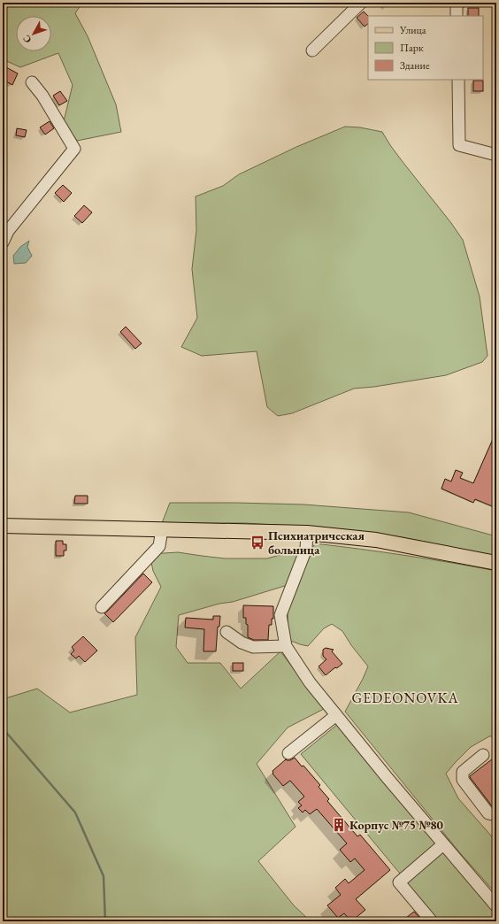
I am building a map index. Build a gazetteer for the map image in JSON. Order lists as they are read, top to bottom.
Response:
{
  "districts": ["GEDEONOVKA"],
  "places": {
    "bus stop": ["Психиатрическая больница"],
    "building": ["Корпус №75 №80"]
  },
  "legend": ["Улица", "Парк", "Здание"],
  "north": "bottom left"
}
